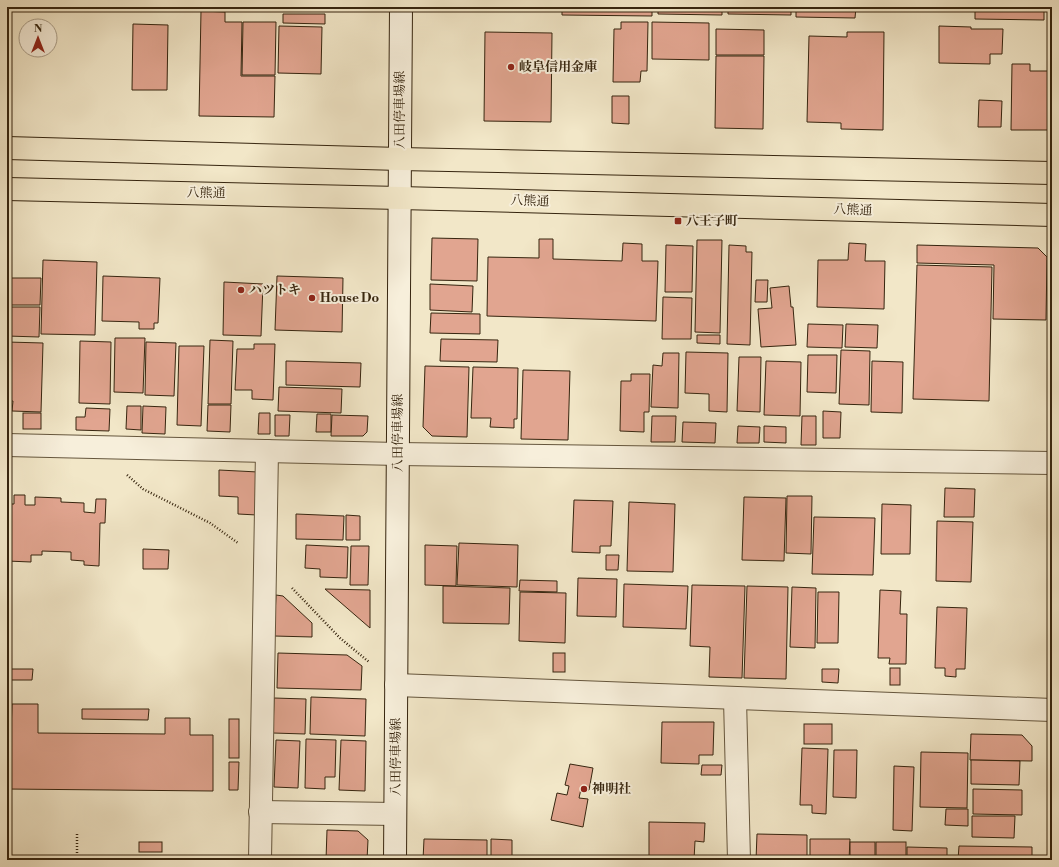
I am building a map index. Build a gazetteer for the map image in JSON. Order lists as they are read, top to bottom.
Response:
{
  "streets": {
    "main road": ["八熊通"],
    "street": ["八田停車場線"]
  },
  "crossings": [
    ["八田停車場線", "八熊通"]
  ],
  "places": {
    "other": [
      "岐阜信用金庫",
      "ハツトキ",
      "House Do",
      "神明社"
    ],
    "transit": ["八王子町"]
  },
  "north": "top"
}
